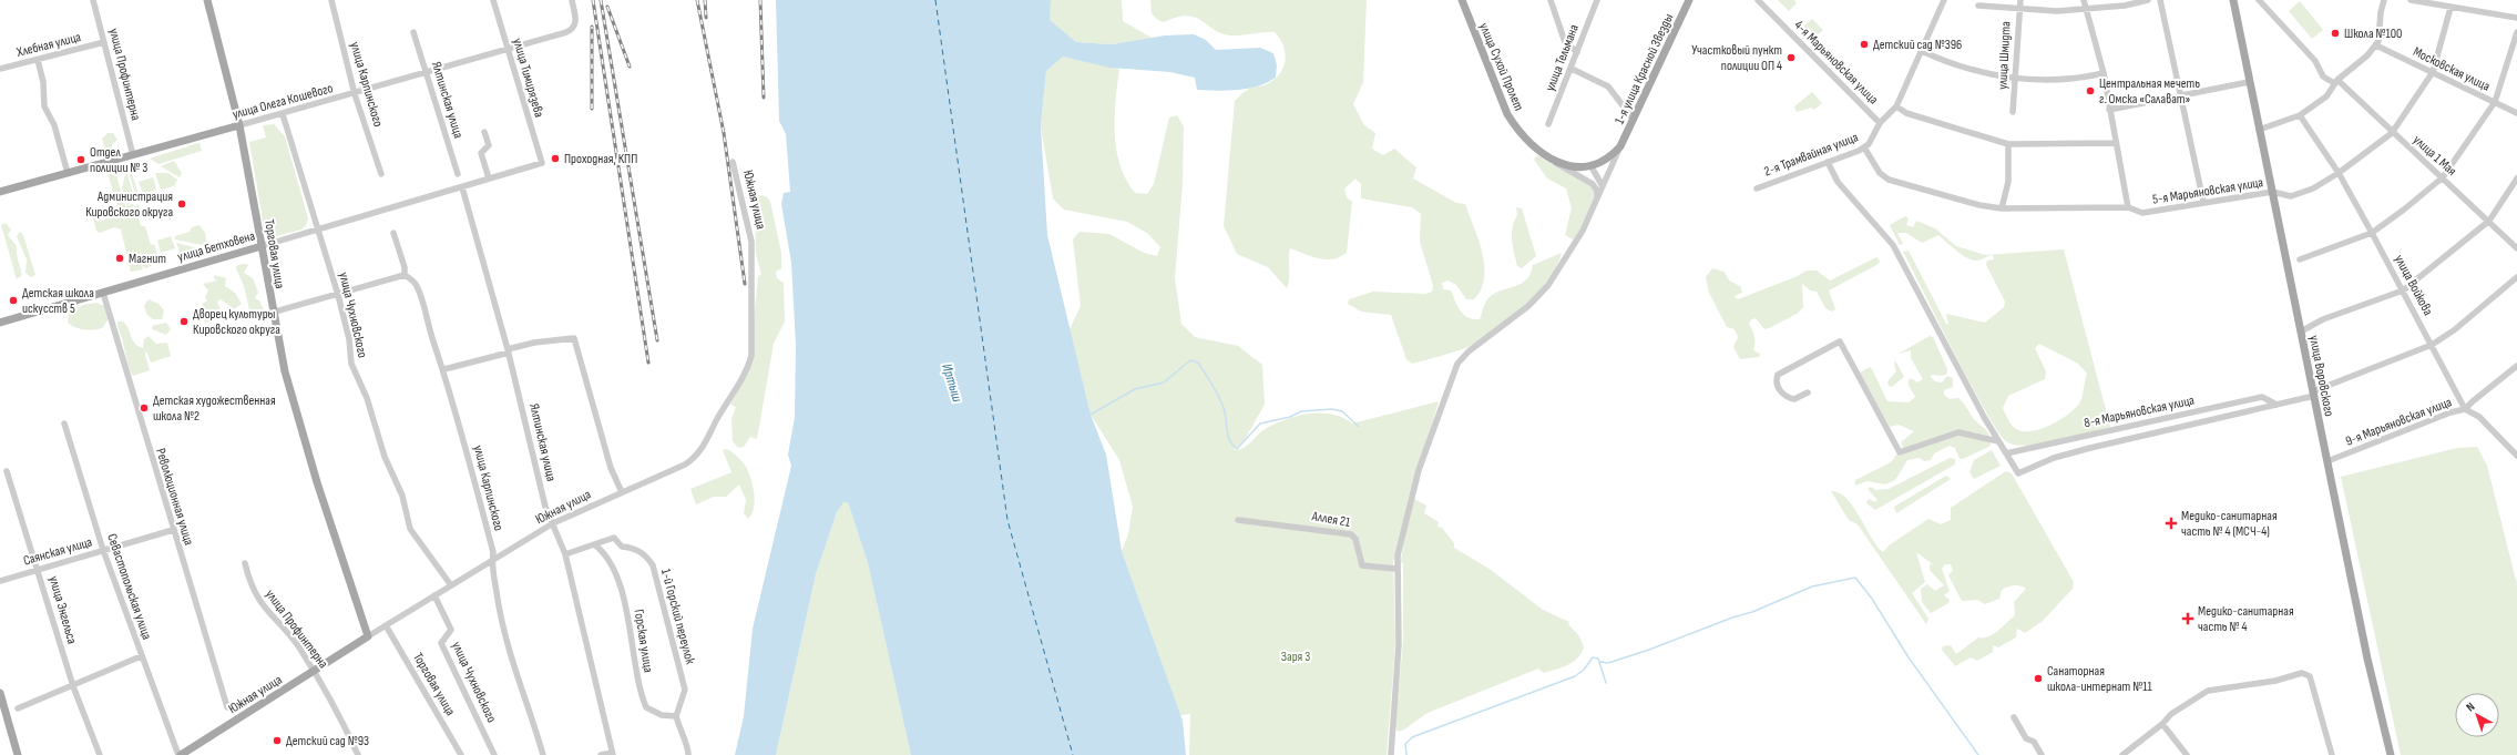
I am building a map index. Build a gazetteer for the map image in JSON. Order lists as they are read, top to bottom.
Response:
{
  "streets": {
    "main road": [
      "улица Сухой Пролет",
      "1-я улица Красной Звезды",
      "улица Олега Кошевого",
      "Южная улица",
      "улица Бетховена",
      "Торговая улица",
      "улица Воровского"
    ],
    "street": [
      "Хлебная улица",
      "улица Шмидта",
      "улица Тельмана",
      "4-я Марьяновская улица",
      "Московская улица",
      "улица Профинтерна",
      "улица Тимирязева",
      "улица Карпинского",
      "Ялтинская улица",
      "2-я Трамвайная улица",
      "улица 1 Мая",
      "5-я Марьяновская улица",
      "улица Войкова",
      "улица Чухновского",
      "8-я Марьяновская улица",
      "9-я Марьяновская улица",
      "Революционная улица",
      "Аллея 21",
      "Саянская улица",
      "Севастопольская улица",
      "улица Энгельса",
      "1-й Горский переулок",
      "Горская улица"
    ]
  },
  "crossings": [
    ["Хлебная улица", "улица Профинтерна"],
    ["4-я Марьяновская улица", "2-я Трамвайная улица"],
    ["Московская улица", "5-я Марьяновская улица"],
    ["улица Профинтерна", "улица Олега Кошевого"],
    ["улица Профинтерна", "Южная улица"],
    ["улица Тимирязева", "улица Олега Кошевого"],
    ["улица Тимирязева", "улица Бетховена"],
    ["улица Карпинского", "улица Олега Кошевого"],
    ["улица Карпинского", "Южная улица"],
    ["Ялтинская улица", "улица Олега Кошевого"],
    ["Ялтинская улица", "Южная улица"],
    ["Ялтинская улица", "улица Бетховена"],
    ["улица Олега Кошевого", "Торговая улица"],
    ["улица Олега Кошевого", "улица Чухновского"],
    ["2-я Трамвайная улица", "5-я Марьяновская улица"],
    ["улица 1 Мая", "5-я Марьяновская улица"],
    ["5-я Марьяновская улица", "улица Войкова"],
    ["5-я Марьяновская улица", "улица Воровского"],
    ["Южная улица", "Торговая улица"],
    ["Южная улица", "улица Чухновского"],
    ["Южная улица", "Севастопольская улица"],
    ["улица Бетховена", "Торговая улица"],
    ["улица Бетховена", "улица Чухновского"],
    ["улица Бетховена", "Революционная улица"],
    ["улица Войкова", "8-я Марьяновская улица"],
    ["улица Войкова", "9-я Марьяновская улица"],
    ["улица Воровского", "8-я Марьяновская улица"],
    ["улица Воровского", "9-я Марьяновская улица"],
    ["Революционная улица", "Саянская улица"],
    ["Саянская улица", "Севастопольская улица"],
    ["Саянская улица", "улица Энгельса"],
    ["1-й Горский переулок", "Горская улица"]
  ],
  "water": ["Иртыш"],
  "parks": ["Заря 3"],
  "places": {
    "other": [
      "Школа №100",
      "Детский сад №396",
      "Участковый пункт полиции ОП 4",
      "Центральная мечеть г. Омска «Салават»",
      "Проходная, КПП",
      "Отдел полиции № 3",
      "Администрация Кировского округа",
      "Магнит",
      "Детская школа искусств 5",
      "Дворец культуры Кировского округа",
      "Детская художественная школа №2",
      "Санаторная школа-интернат №11",
      "Детский сад №93"
    ],
    "health": ["Медико-санитарная часть № 4 (МСЧ-4)", "Медико-санитарная часть № 4"]
  },
  "north": "top left"
}
